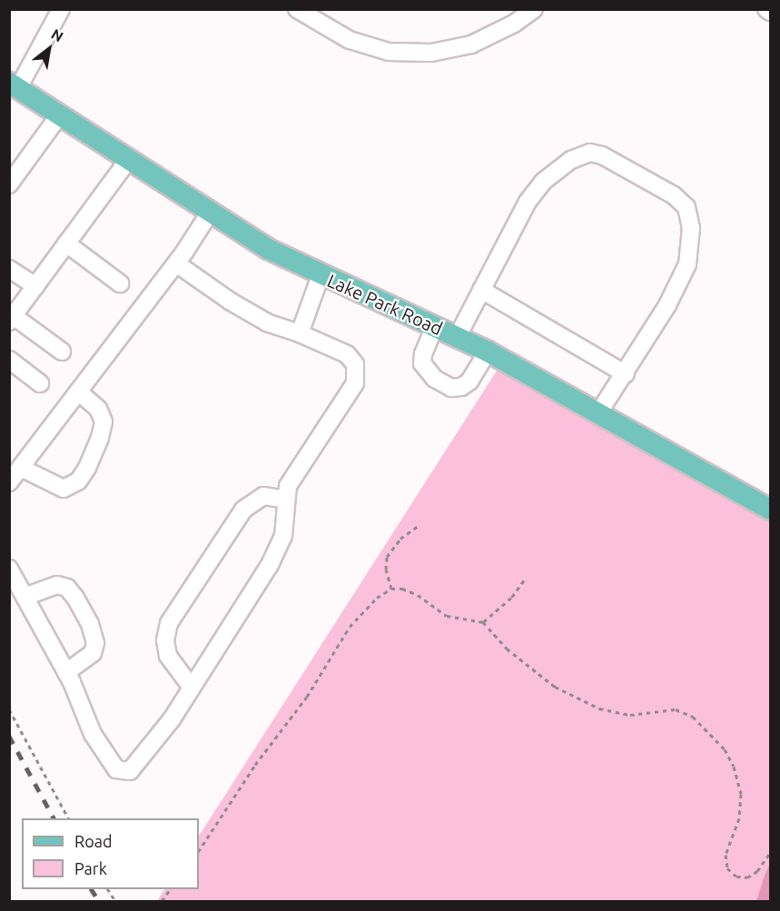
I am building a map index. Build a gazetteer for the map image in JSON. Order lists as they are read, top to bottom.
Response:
{
  "streets": {
    "main road": ["Lake Park Road"]
  },
  "legend": ["Road", "Park"],
  "north": "top right"
}
